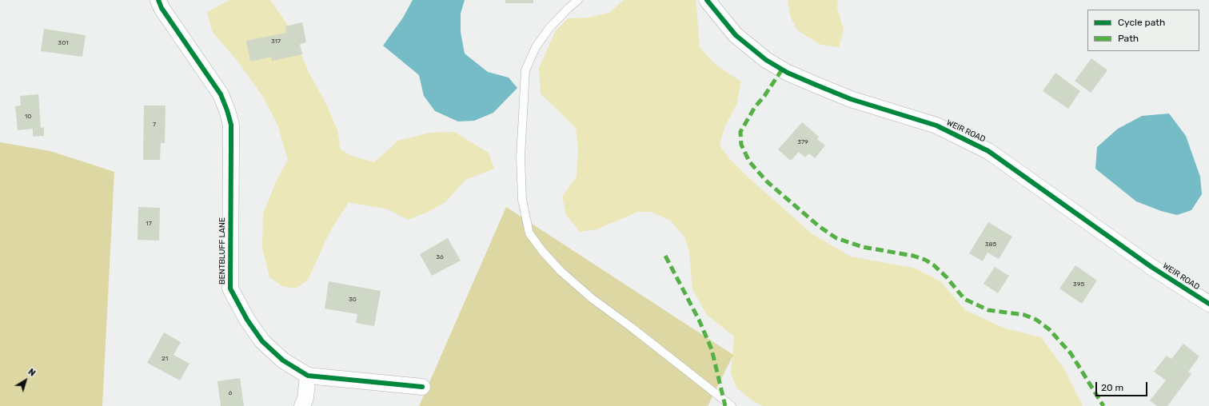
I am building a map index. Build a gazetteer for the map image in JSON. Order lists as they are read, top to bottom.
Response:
{
  "streets": {
    "street": ["WEIR ROAD", "BENTBLUFF LANE"]
  },
  "house_numbers": [
    "317",
    "301",
    "10",
    "7",
    "379",
    "17",
    "385",
    "36",
    "395",
    "30",
    "21",
    "6"
  ],
  "legend": ["Cycle path", "Path"],
  "scale_bar": "20 m",
  "north": "top right"
}
